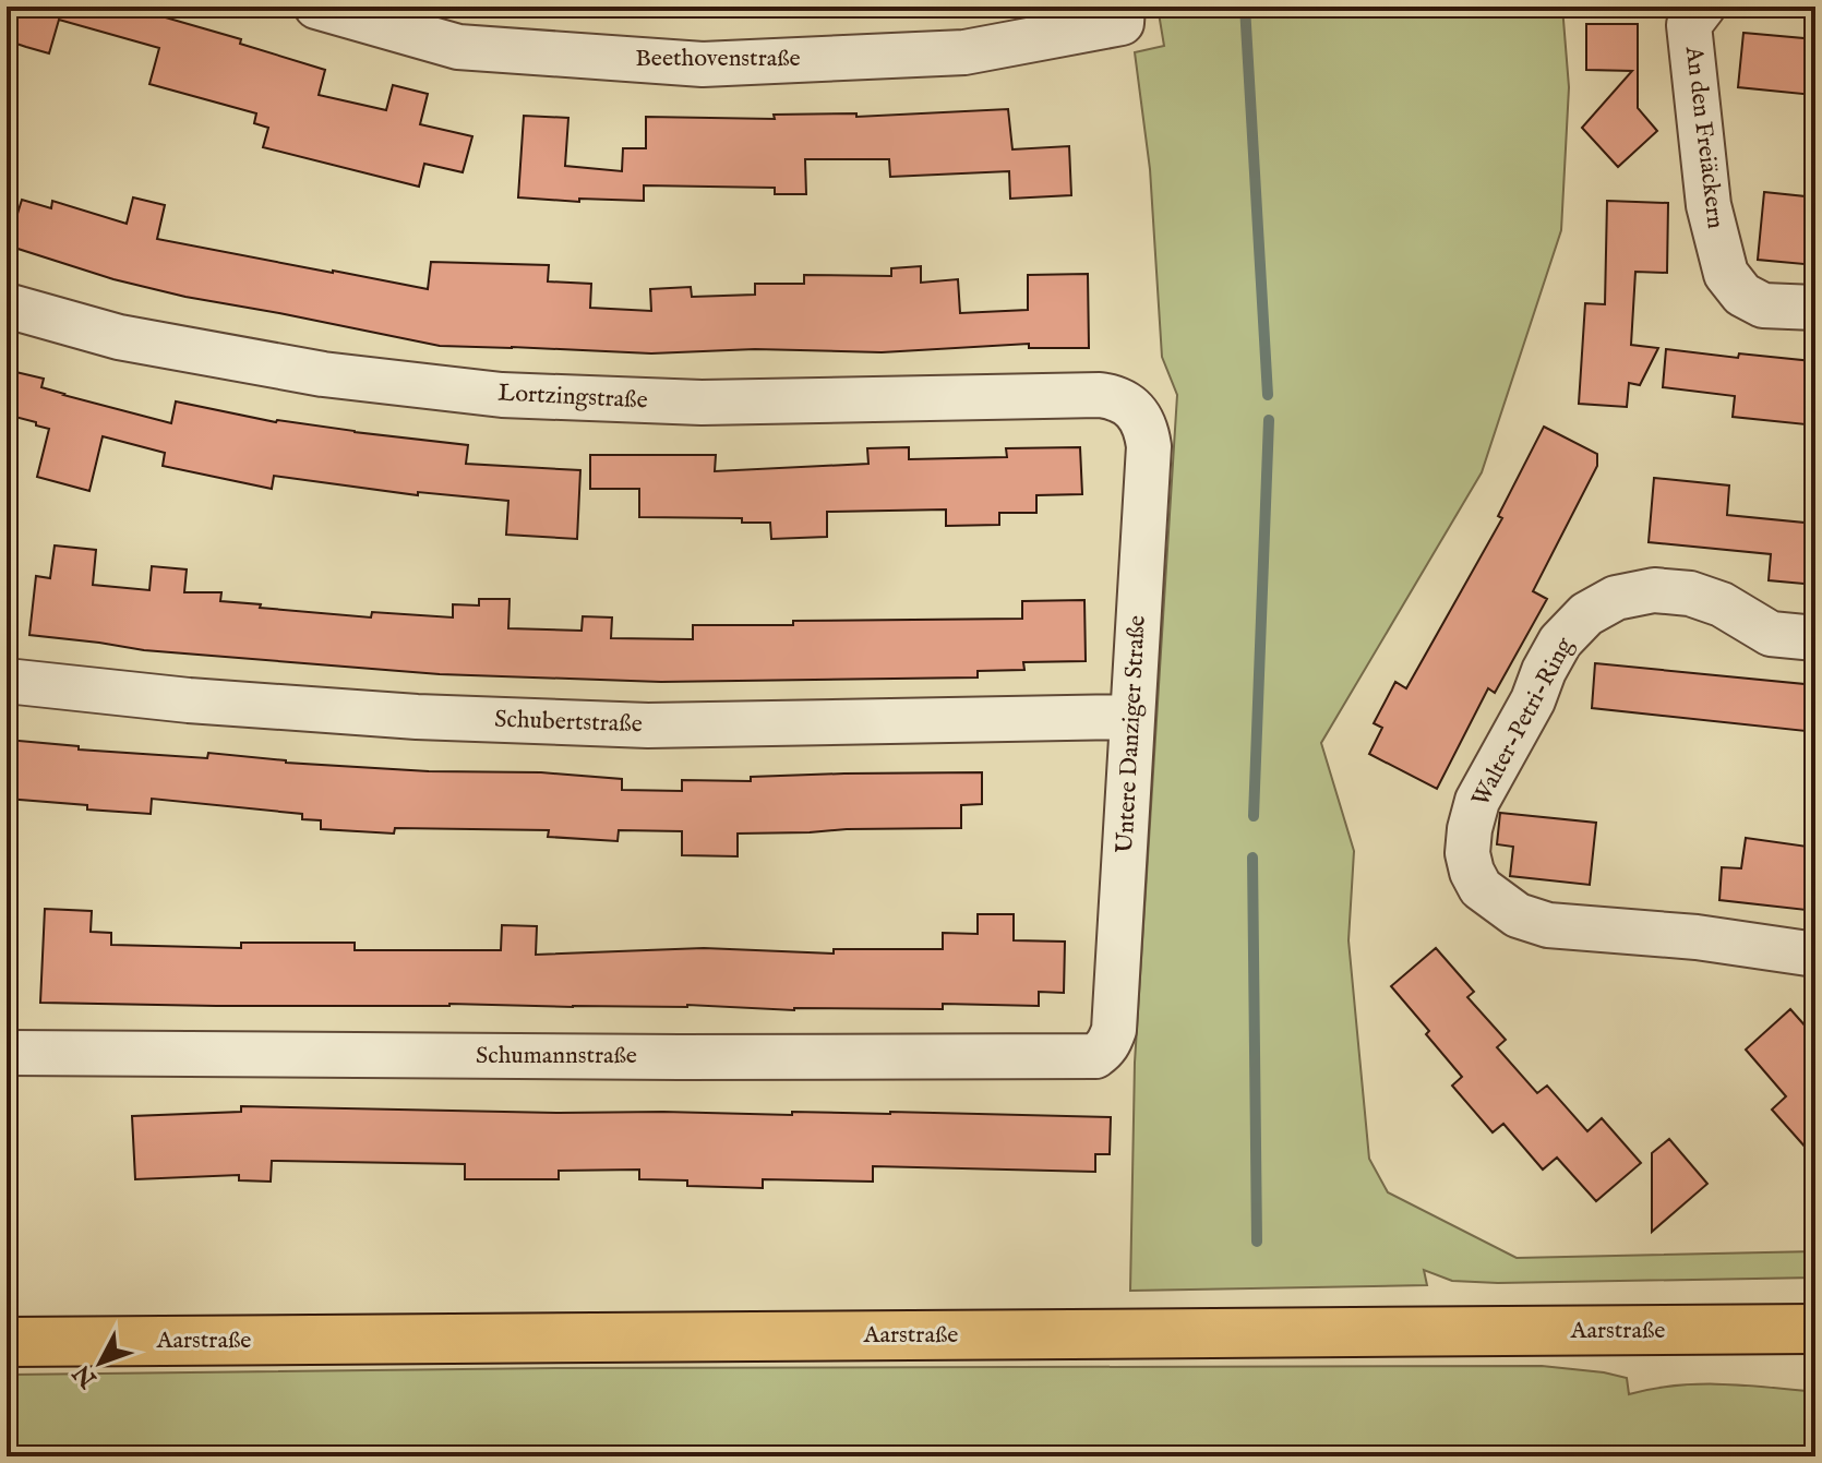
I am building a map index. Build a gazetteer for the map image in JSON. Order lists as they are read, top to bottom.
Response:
{
  "streets": {
    "main road": ["Aarstraße"],
    "street": [
      "Beethovenstraße",
      "An den Freiäckern",
      "Lortzingstraße",
      "Schubertstraße",
      "Walter-Petri-Ring",
      "Untere Danziger Straße",
      "Schumannstraße"
    ]
  },
  "crossings": [
    ["Lortzingstraße", "Untere Danziger Straße"],
    ["Schubertstraße", "Untere Danziger Straße"],
    ["Untere Danziger Straße", "Schumannstraße"]
  ],
  "north": "bottom left"
}
